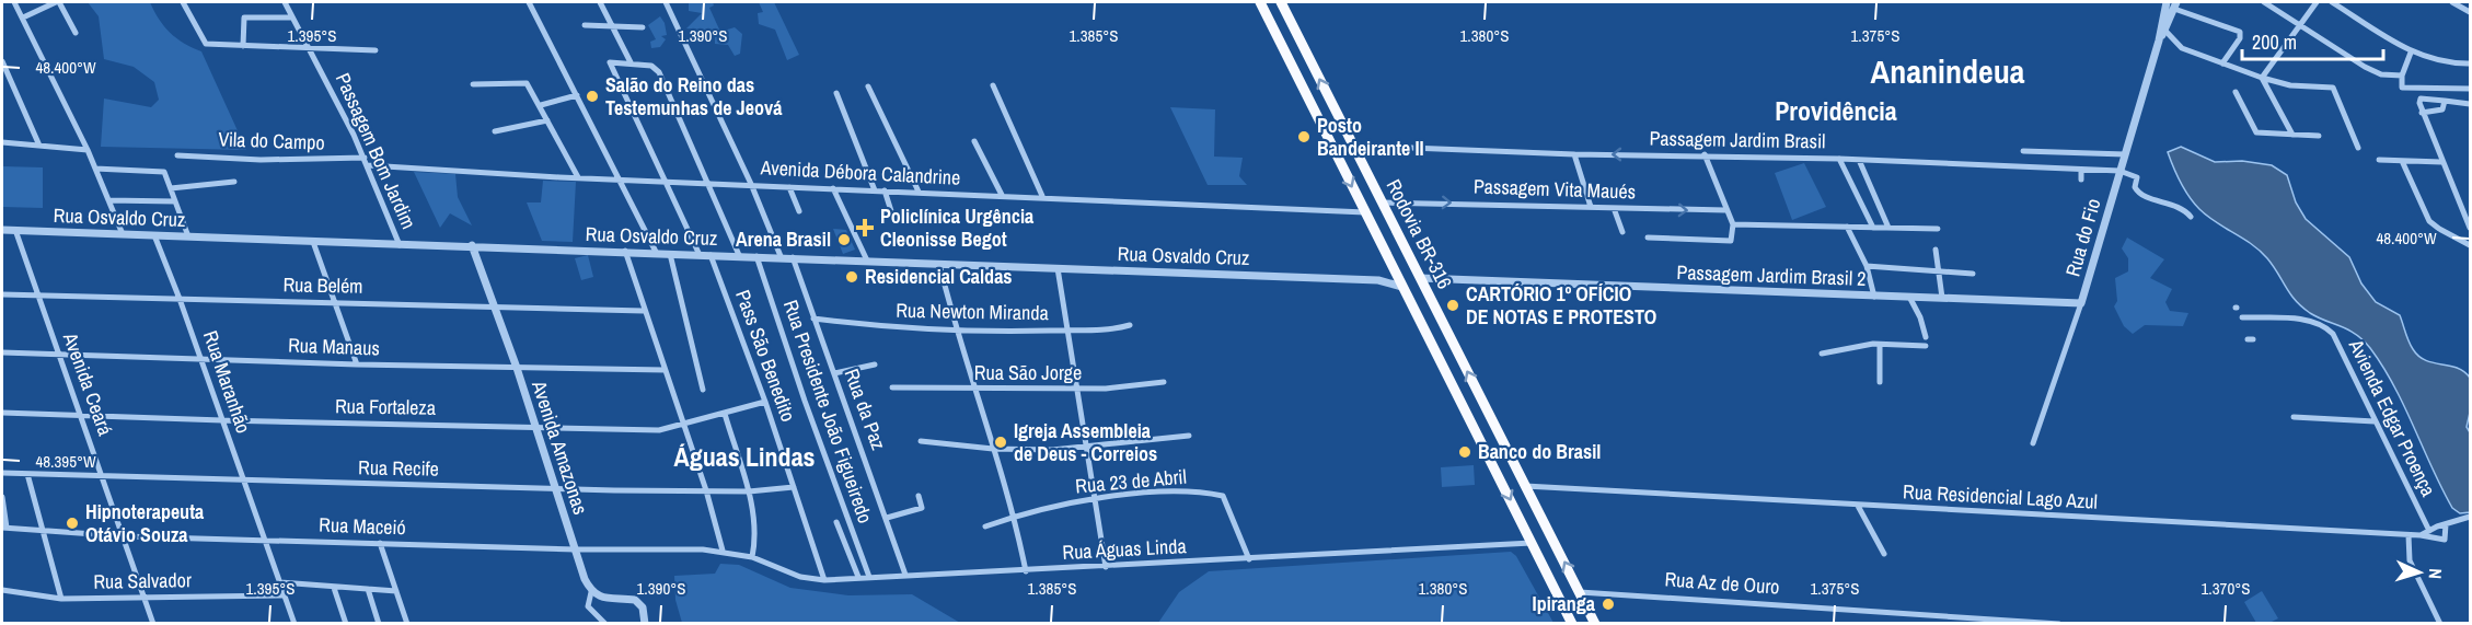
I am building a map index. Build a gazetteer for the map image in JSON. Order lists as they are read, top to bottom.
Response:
{
  "streets": {
    "highway": ["Rodovia BR-316"],
    "street": [
      "Passagem Jardim Brasil",
      "Vila do Campo",
      "Passagem Bom Jardim",
      "Avenida Débora Calandrine",
      "Passagem Vita Maués",
      "Rua Osvaldo Cruz",
      "Rua do Fio",
      "Passagem Jardim Brasil 2",
      "Rua Belém",
      "Rua Newton Miranda",
      "Rua Manaus",
      "Pass São Benedito",
      "Rua São Jorge",
      "Rua Maranhão",
      "Avenida Ceará",
      "Rua Fortaleza",
      "Rua da Paz",
      "Rua Presidente João Figueiredo",
      "Avienda Edgar Proença",
      "Avenida Amazonas",
      "Rua Recife",
      "Rua 23 de Abril",
      "Rua Residencial Lago Azul",
      "Rua Maceió",
      "Rua Águas Linda",
      "Rua Salvador",
      "Rua Az de Ouro"
    ]
  },
  "crossings": [
    ["Passagem Jardim Brasil", "Rodovia BR-316"],
    ["Passagem Jardim Brasil", "Rua do Fio"],
    ["Vila do Campo", "Passagem Bom Jardim"],
    ["Passagem Bom Jardim", "Avenida Débora Calandrine"],
    ["Passagem Bom Jardim", "Rua Osvaldo Cruz"],
    ["Avenida Débora Calandrine", "Rodovia BR-316"],
    ["Passagem Vita Maués", "Rodovia BR-316"],
    ["Rua Osvaldo Cruz", "Rodovia BR-316"],
    ["Rua Osvaldo Cruz", "Pass São Benedito"],
    ["Rua Osvaldo Cruz", "Rua Maranhão"],
    ["Rua Osvaldo Cruz", "Avenida Ceará"],
    ["Rua Osvaldo Cruz", "Rua da Paz"],
    ["Rua Osvaldo Cruz", "Rua Presidente João Figueiredo"],
    ["Rua Osvaldo Cruz", "Avenida Amazonas"],
    ["Rodovia BR-316", "Passagem Jardim Brasil 2"],
    ["Rodovia BR-316", "Rua Residencial Lago Azul"],
    ["Rodovia BR-316", "Rua Águas Linda"],
    ["Rodovia BR-316", "Rua Az de Ouro"],
    ["Rua do Fio", "Passagem Jardim Brasil 2"],
    ["Rua Belém", "Rua Maranhão"],
    ["Rua Belém", "Avenida Ceará"],
    ["Rua Belém", "Avenida Amazonas"],
    ["Rua Newton Miranda", "Rua da Paz"],
    ["Rua Manaus", "Rua Maranhão"],
    ["Rua Manaus", "Avenida Ceará"],
    ["Rua Manaus", "Avenida Amazonas"],
    ["Pass São Benedito", "Rua Fortaleza"],
    ["Pass São Benedito", "Rua Recife"],
    ["Pass São Benedito", "Rua Águas Linda"],
    ["Rua Maranhão", "Rua Fortaleza"],
    ["Rua Maranhão", "Rua Recife"],
    ["Rua Maranhão", "Rua Maceió"],
    ["Rua Maranhão", "Rua Salvador"],
    ["Avenida Ceará", "Rua Fortaleza"],
    ["Avenida Ceará", "Rua Recife"],
    ["Avenida Ceará", "Rua Maceió"],
    ["Avenida Ceará", "Rua Salvador"],
    ["Rua Fortaleza", "Avenida Amazonas"],
    ["Rua da Paz", "Rua Águas Linda"],
    ["Rua Presidente João Figueiredo", "Rua Águas Linda"],
    ["Avenida Amazonas", "Rua Recife"],
    ["Avenida Amazonas", "Rua Maceió"],
    ["Rua 23 de Abril", "Rua Águas Linda"],
    ["Rua Maceió", "Rua Águas Linda"]
  ],
  "one_way": ["Passagem Vita Maués"],
  "districts": ["Ananindeua", "Providência", "Águas Lindas"],
  "places": {
    "other": [
      "Salão do Reino das Testemunhas de Jeová",
      "Posto Bandeirante II",
      "Arena Brasil",
      "Residencial Caldas",
      "CARTÓRIO 1º OFÍCIO DE NOTAS E PROTESTO",
      "Igreja Assembleia de Deus - Correios",
      "Banco do Brasil",
      "Hipnoterapeuta Otávio Souza",
      "Ipiranga"
    ],
    "health": ["Policlínica Urgência Cleonisse Begot"]
  },
  "scale_bar": "200 m",
  "north": "right",
  "coordinates": [
    "1.395°S",
    "1.390°S",
    "1.385°S",
    "1.380°S",
    "1.375°S",
    "48.400°W",
    "48.395°W",
    "1.370°S"
  ]
}
